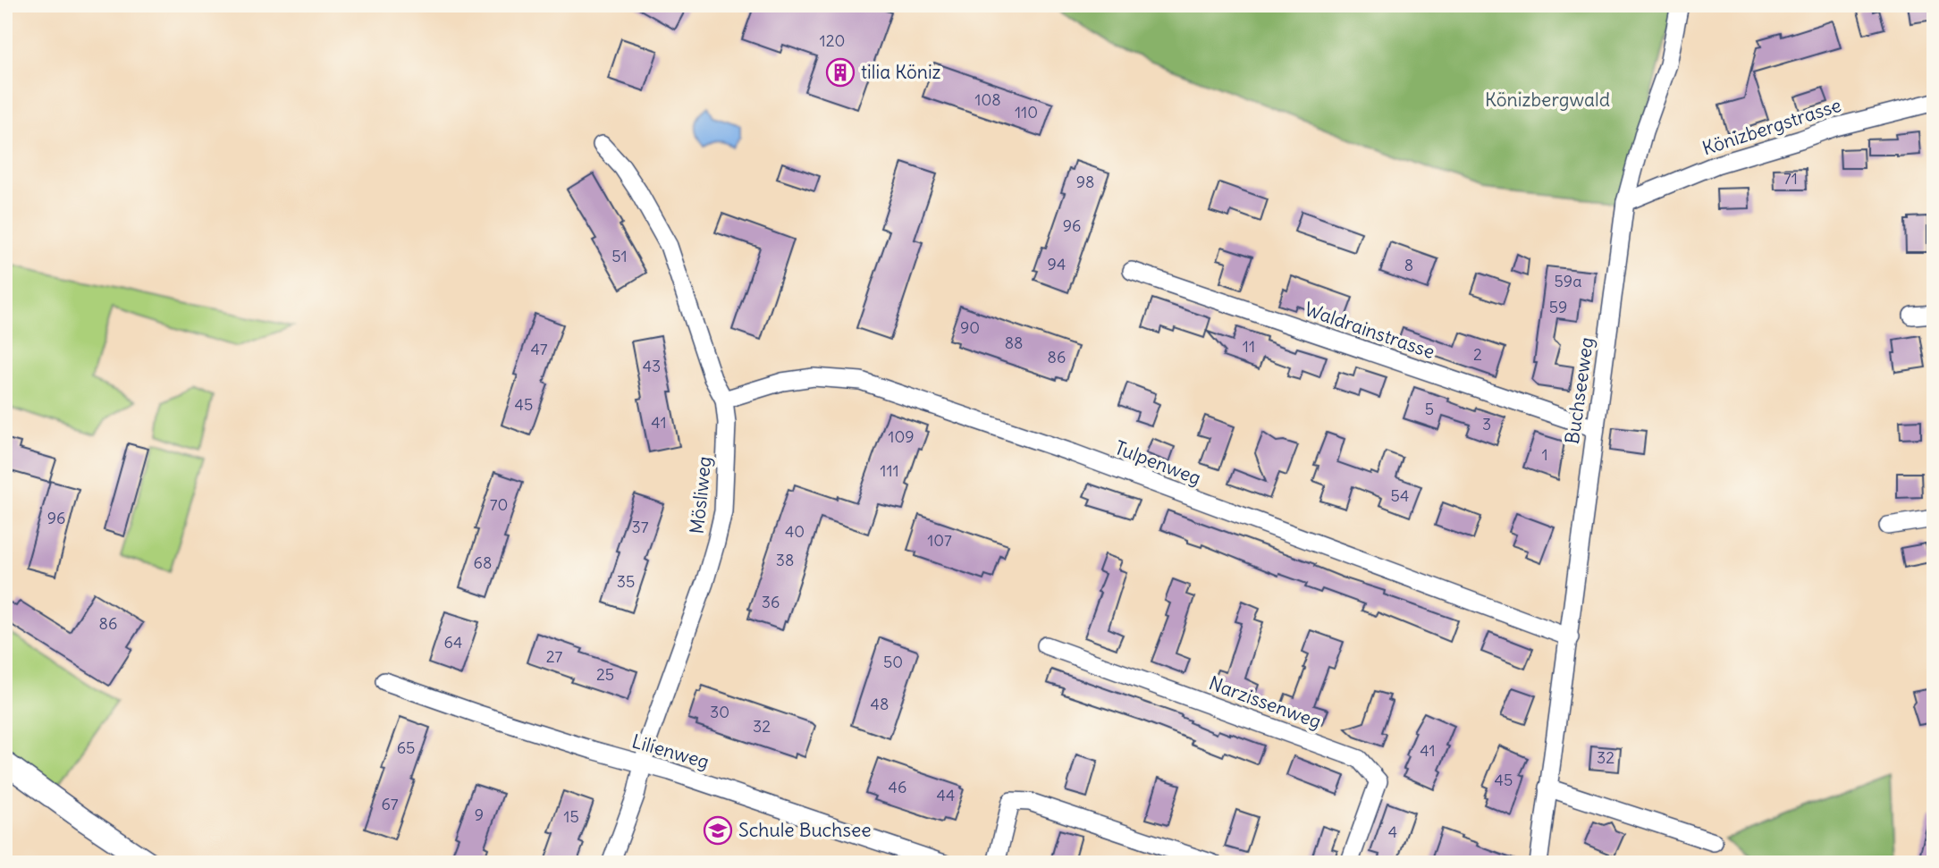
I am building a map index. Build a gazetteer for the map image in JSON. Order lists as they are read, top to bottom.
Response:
{
  "streets": {
    "street": [
      "Könizbergstrasse",
      "Waldrainstrasse",
      "Buchseeweg",
      "Tulpenweg",
      "Mösliweg",
      "Narzissenweg",
      "Lilienweg"
    ]
  },
  "crossings": [
    ["Könizbergstrasse", "Buchseeweg"],
    ["Waldrainstrasse", "Buchseeweg"],
    ["Buchseeweg", "Tulpenweg"],
    ["Tulpenweg", "Mösliweg"],
    ["Mösliweg", "Lilienweg"]
  ],
  "parks": ["Könizbergwald"],
  "places": {
    "building": ["tilia Köniz"],
    "school or university": ["Schule Buchsee"]
  },
  "house_numbers": [
    "120",
    "108",
    "110",
    "71",
    "98",
    "96",
    "51",
    "94",
    "8",
    "59a",
    "59",
    "90",
    "88",
    "11",
    "47",
    "2",
    "86",
    "43",
    "45",
    "5",
    "41",
    "3",
    "109",
    "1",
    "111",
    "54",
    "70",
    "96",
    "37",
    "40",
    "107",
    "38",
    "68",
    "35",
    "36",
    "86",
    "64",
    "27",
    "50",
    "25",
    "48",
    "30",
    "32",
    "65",
    "41",
    "32",
    "45",
    "46",
    "44",
    "67",
    "9",
    "15",
    "4"
  ]
}
